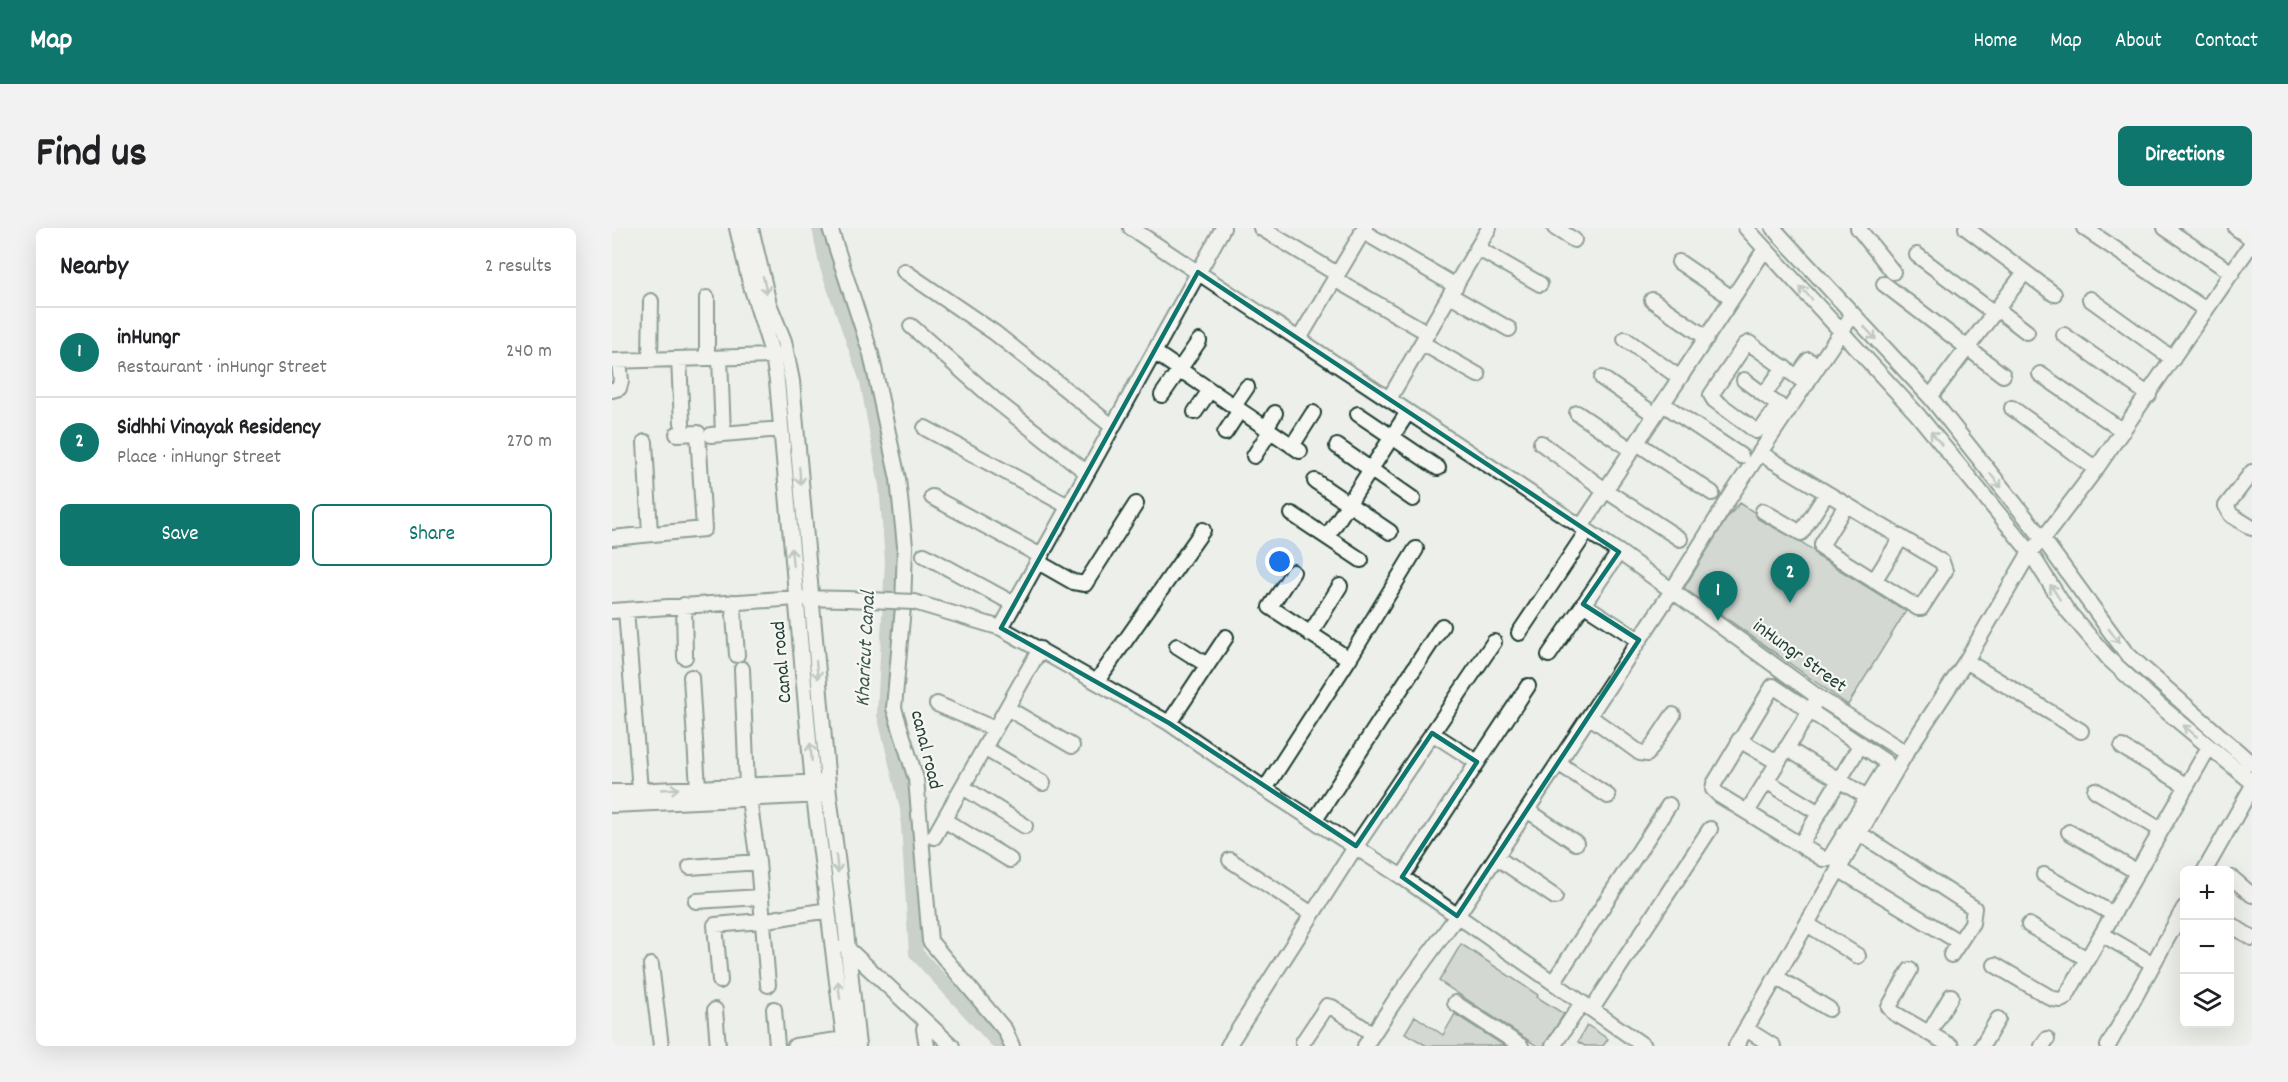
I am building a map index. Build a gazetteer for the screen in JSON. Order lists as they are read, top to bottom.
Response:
{
  "streets": {
    "street": ["inHungr Street", "Canal road", "canal road"]
  },
  "water": ["Kharicut Canal"],
  "page": {
    "header": "Map",
    "nav": [
      "Home",
      "Map",
      "About",
      "Contact"
    ],
    "title": "Find us",
    "buttons": [
      "Directions",
      ["Save", "Share"]
    ],
    "heading": ["Nearby", "2 results"],
    "list": [
      {
        "mark": "1",
        "name": "inHungr",
        "note": "Restaurant · inHungr Street",
        "value": "240 m"
      },
      {
        "mark": "2",
        "name": "Sidhhi Vinayak Residency",
        "note": "Place · inHungr Street",
        "value": "270 m"
      }
    ],
    "pins": ["2", "1"],
    "map_buttons": ["+", "−"]
  }
}
